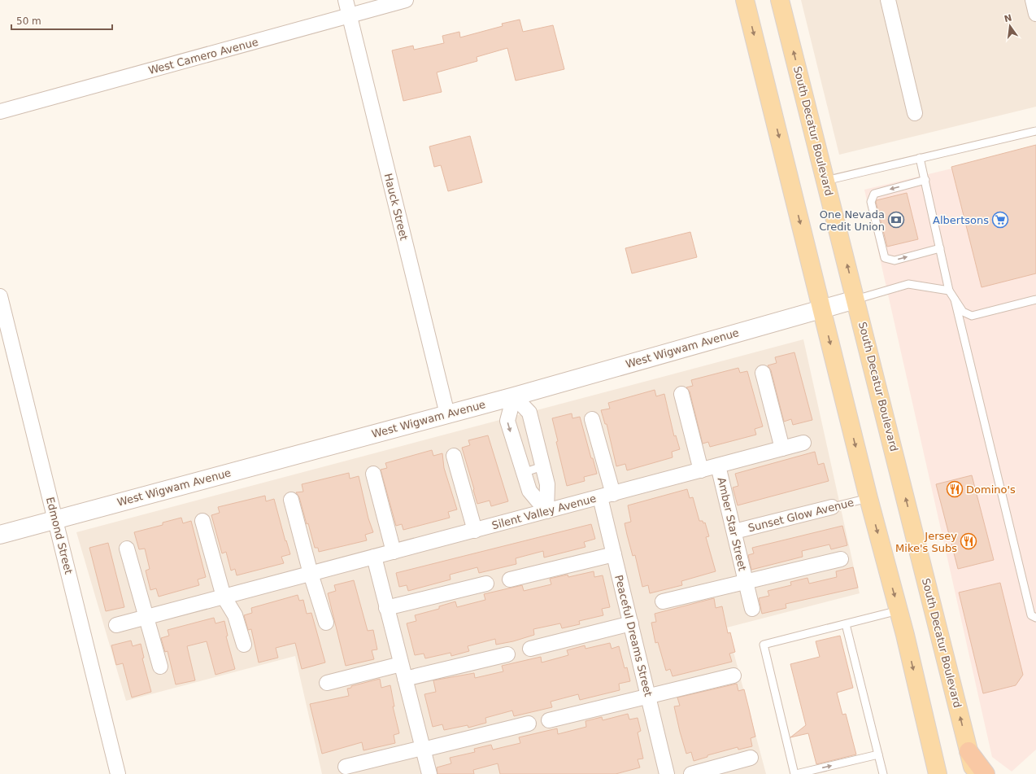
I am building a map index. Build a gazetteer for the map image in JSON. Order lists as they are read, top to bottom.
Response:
{
  "streets": {
    "main road": ["South Decatur Boulevard"],
    "street": [
      "West Camero Avenue",
      "Hauck Street",
      "West Wigwam Avenue",
      "Silent Valley Avenue",
      "Sunset Glow Avenue",
      "Amber Star Street",
      "Edmond Street",
      "Peaceful Dreams Street"
    ]
  },
  "crossings": [
    ["West Camero Avenue", "Hauck Street"],
    ["South Decatur Boulevard", "West Wigwam Avenue"],
    ["Hauck Street", "West Wigwam Avenue"],
    ["West Wigwam Avenue", "Edmond Street"],
    ["Silent Valley Avenue", "Amber Star Street"],
    ["Silent Valley Avenue", "Peaceful Dreams Street"],
    ["Sunset Glow Avenue", "Amber Star Street"]
  ],
  "places": {
    "bank": ["One Nevada Credit Union"],
    "supermarket": ["Albertsons"],
    "restaurant": ["Domino's", "Jersey Mike's Subs"]
  },
  "scale_bar": "50 m",
  "north": "top"
}
